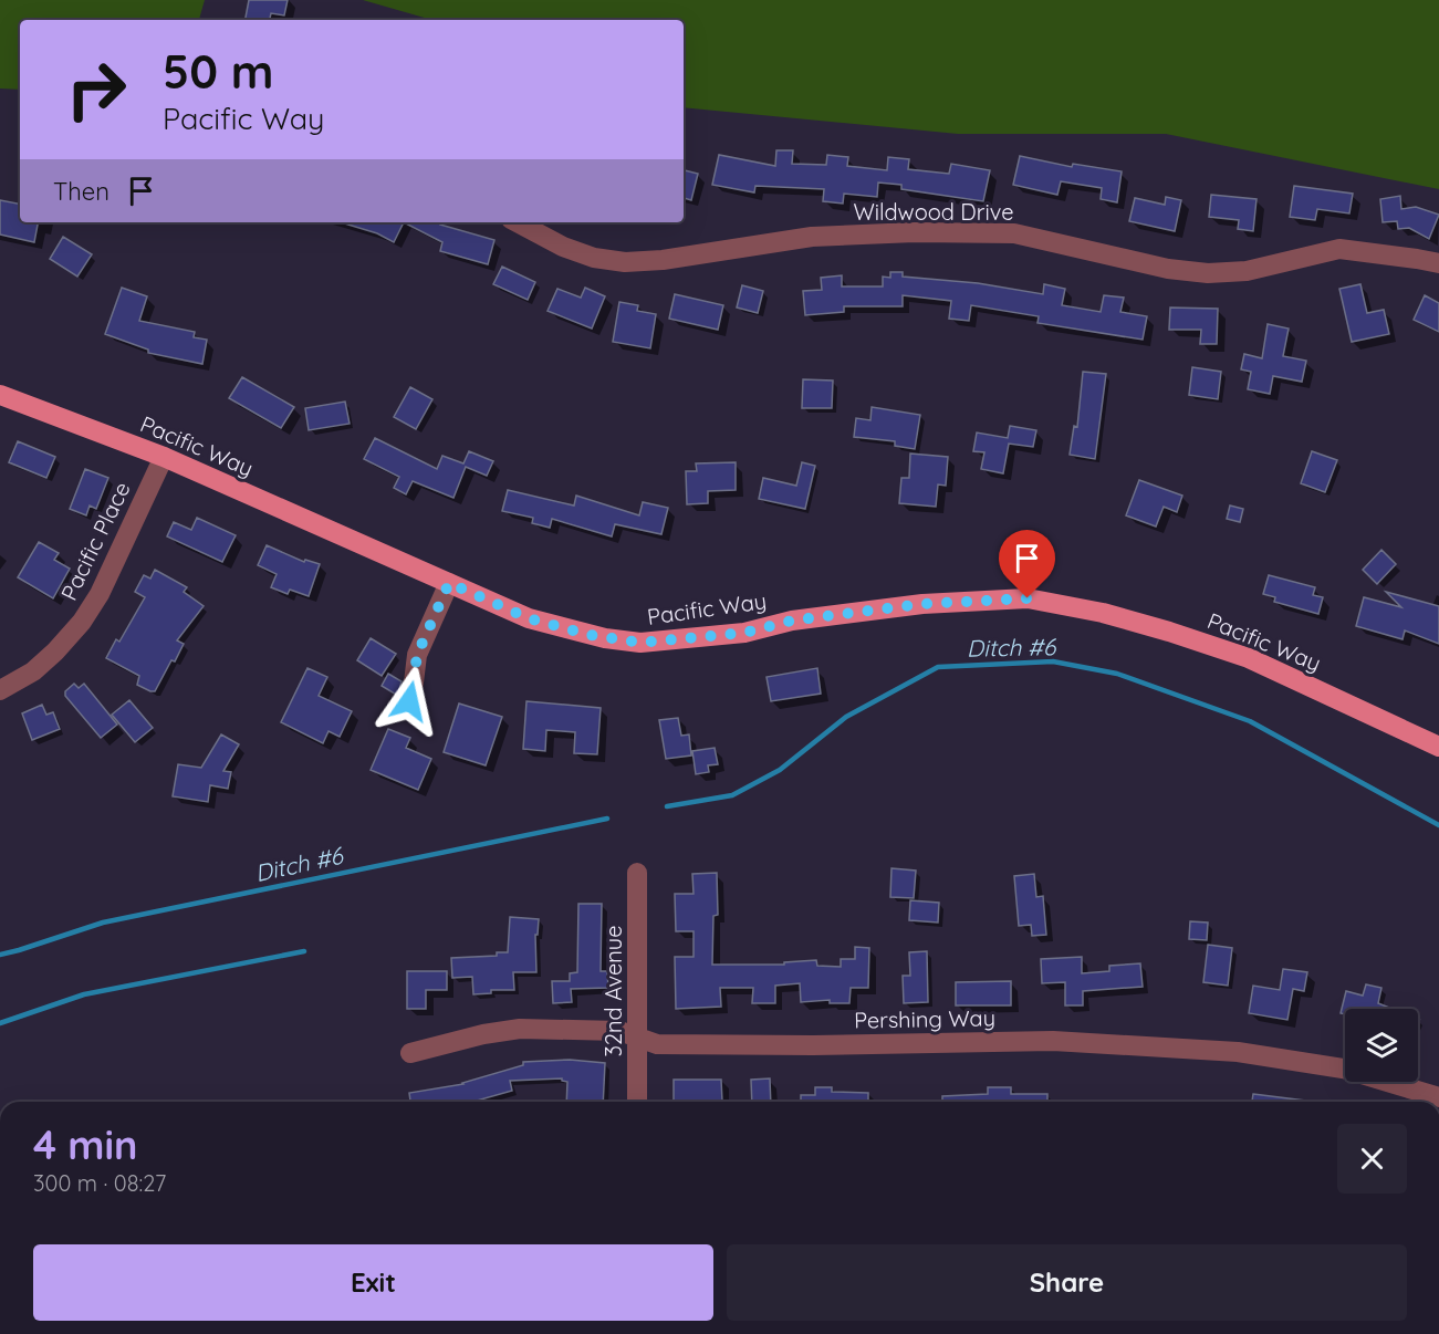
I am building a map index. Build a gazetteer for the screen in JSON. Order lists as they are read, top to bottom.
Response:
{
  "streets": {
    "main road": ["Pacific Way"],
    "street": [
      "Wildwood Drive",
      "Pacific Place",
      "32nd Avenue",
      "Pershing Way"
    ]
  },
  "crossings": [
    ["Pacific Way", "Pacific Place"],
    ["32nd Avenue", "Pershing Way"]
  ],
  "water": ["Ditch #6"],
  "page": {
    "turn": ["50 m", "Pacific Way"],
    "then": "Then",
    "heading": ["4 min", "300 m · 08:27"],
    "buttons": ["Exit", "Share"]
  }
}
